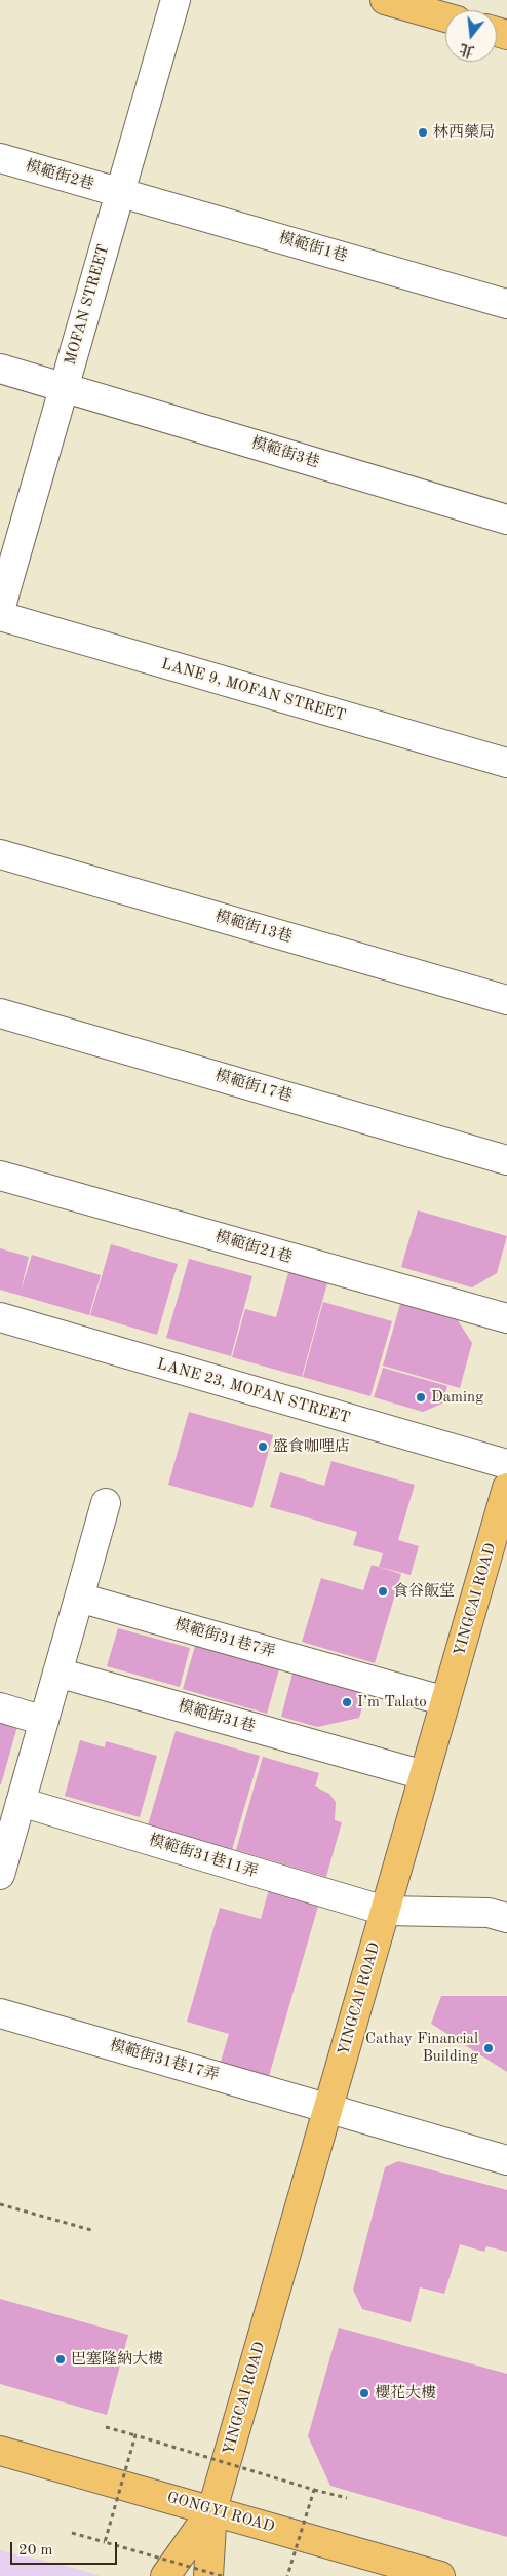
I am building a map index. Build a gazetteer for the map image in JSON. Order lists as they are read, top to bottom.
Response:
{
  "streets": {
    "main road": ["YINGCAI ROAD", "GONGYI ROAD"],
    "street": [
      "模範街2巷",
      "模範街1巷",
      "MOFAN STREET",
      "模範街3巷",
      "LANE 9, MOFAN STREET",
      "模範街13巷",
      "模範街17巷",
      "模範街21巷",
      "LANE 23, MOFAN STREET",
      "模範街31巷7弄",
      "模範街31巷",
      "模範街31巷11弄",
      "模範街31巷17弄"
    ]
  },
  "crossings": [
    ["模範街2巷", "模範街1巷"],
    ["模範街2巷", "MOFAN STREET"],
    ["模範街1巷", "MOFAN STREET"],
    ["MOFAN STREET", "模範街3巷"],
    ["YINGCAI ROAD", "模範街31巷7弄"],
    ["YINGCAI ROAD", "模範街31巷"],
    ["YINGCAI ROAD", "模範街31巷11弄"],
    ["YINGCAI ROAD", "模範街31巷17弄"],
    ["YINGCAI ROAD", "GONGYI ROAD"]
  ],
  "places": [
    "林西藥局",
    "Daming",
    "盛食咖哩店",
    "食谷飯堂",
    "I’m Talato",
    "Cathay Financial Building",
    "巴塞隆納大樓",
    "櫻花大樓"
  ],
  "scale_bar": "20 m",
  "north": "bottom"
}
